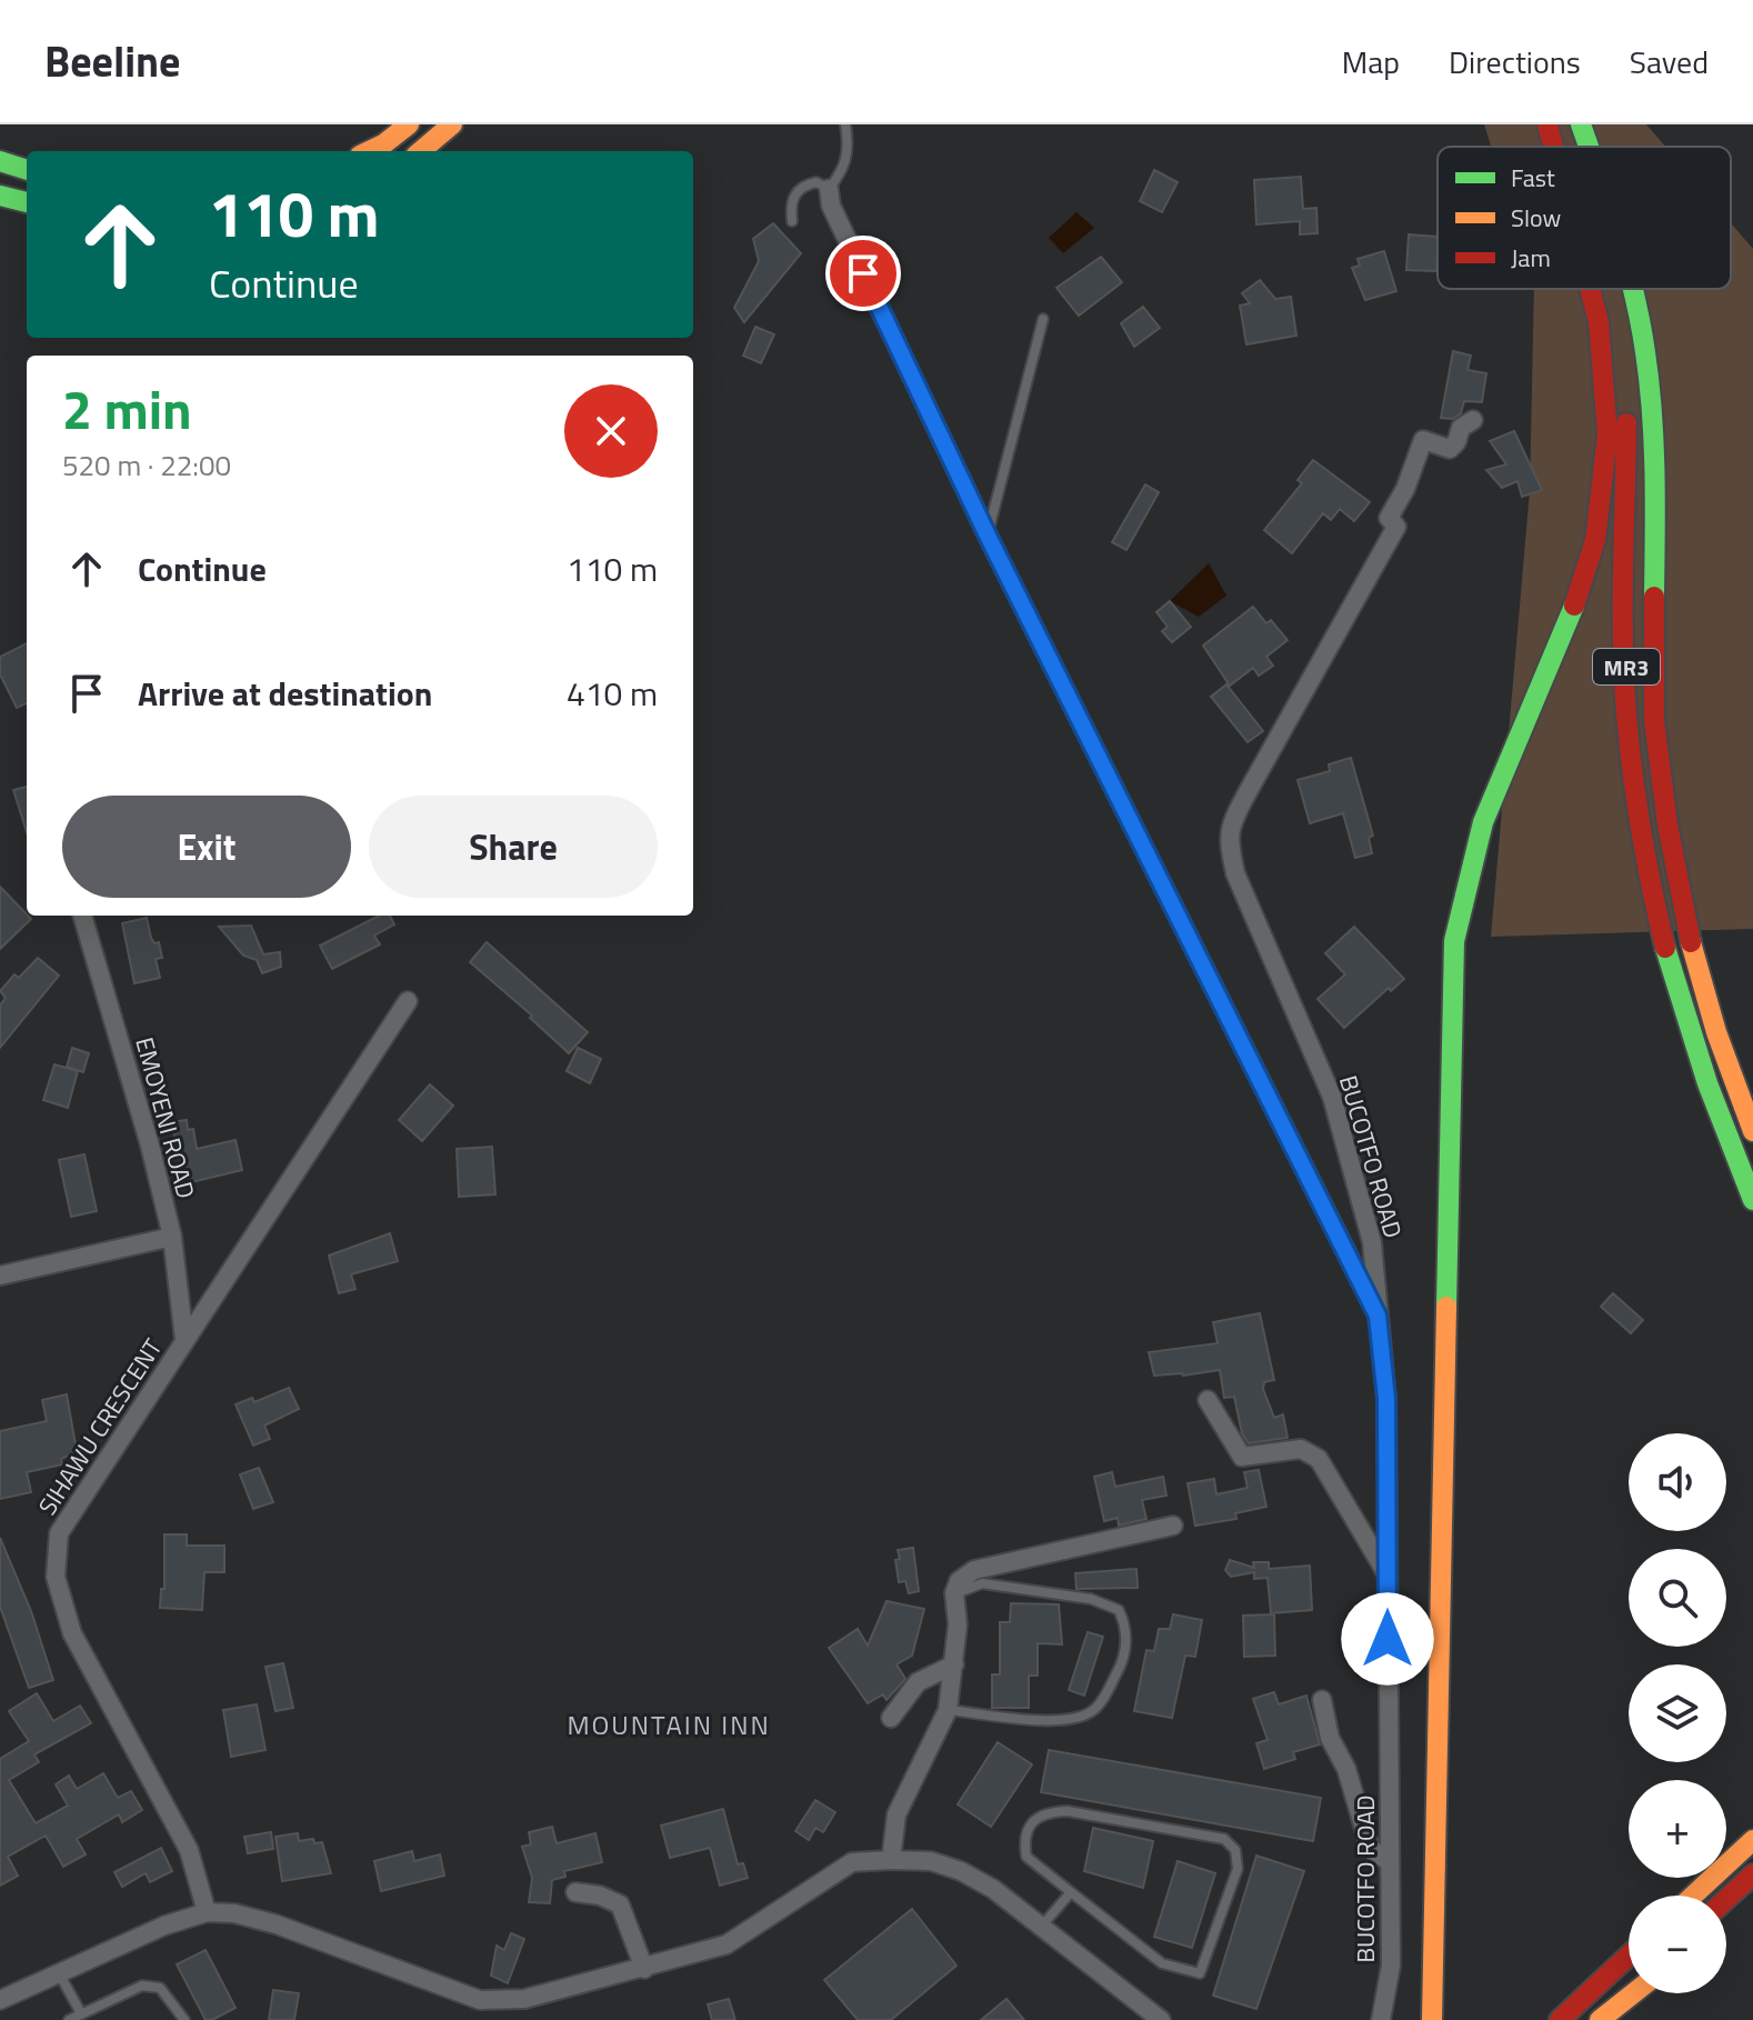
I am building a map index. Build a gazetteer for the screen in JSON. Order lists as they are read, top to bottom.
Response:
{
  "streets": {
    "highway": ["MR3"],
    "street": ["EMOYENI ROAD", "BUCOTFO ROAD", "SIHAWU CRESCENT"]
  },
  "crossings": [
    ["EMOYENI ROAD", "SIHAWU CRESCENT"]
  ],
  "districts": ["MOUNTAIN INN"],
  "legend": ["Fast", "Slow", "Jam"],
  "page": {
    "header": "Beeline",
    "nav": ["Map", "Directions", "Saved"],
    "turn": ["110 m", "Continue"],
    "heading": ["2 min", "520 m · 22:00"],
    "list": [
      {
        "name": "Continue",
        "value": "110 m"
      },
      {
        "name": "Arrive at destination",
        "value": "410 m"
      }
    ],
    "buttons": ["Exit", "Share"],
    "map_buttons": ["+", "−"]
  }
}
